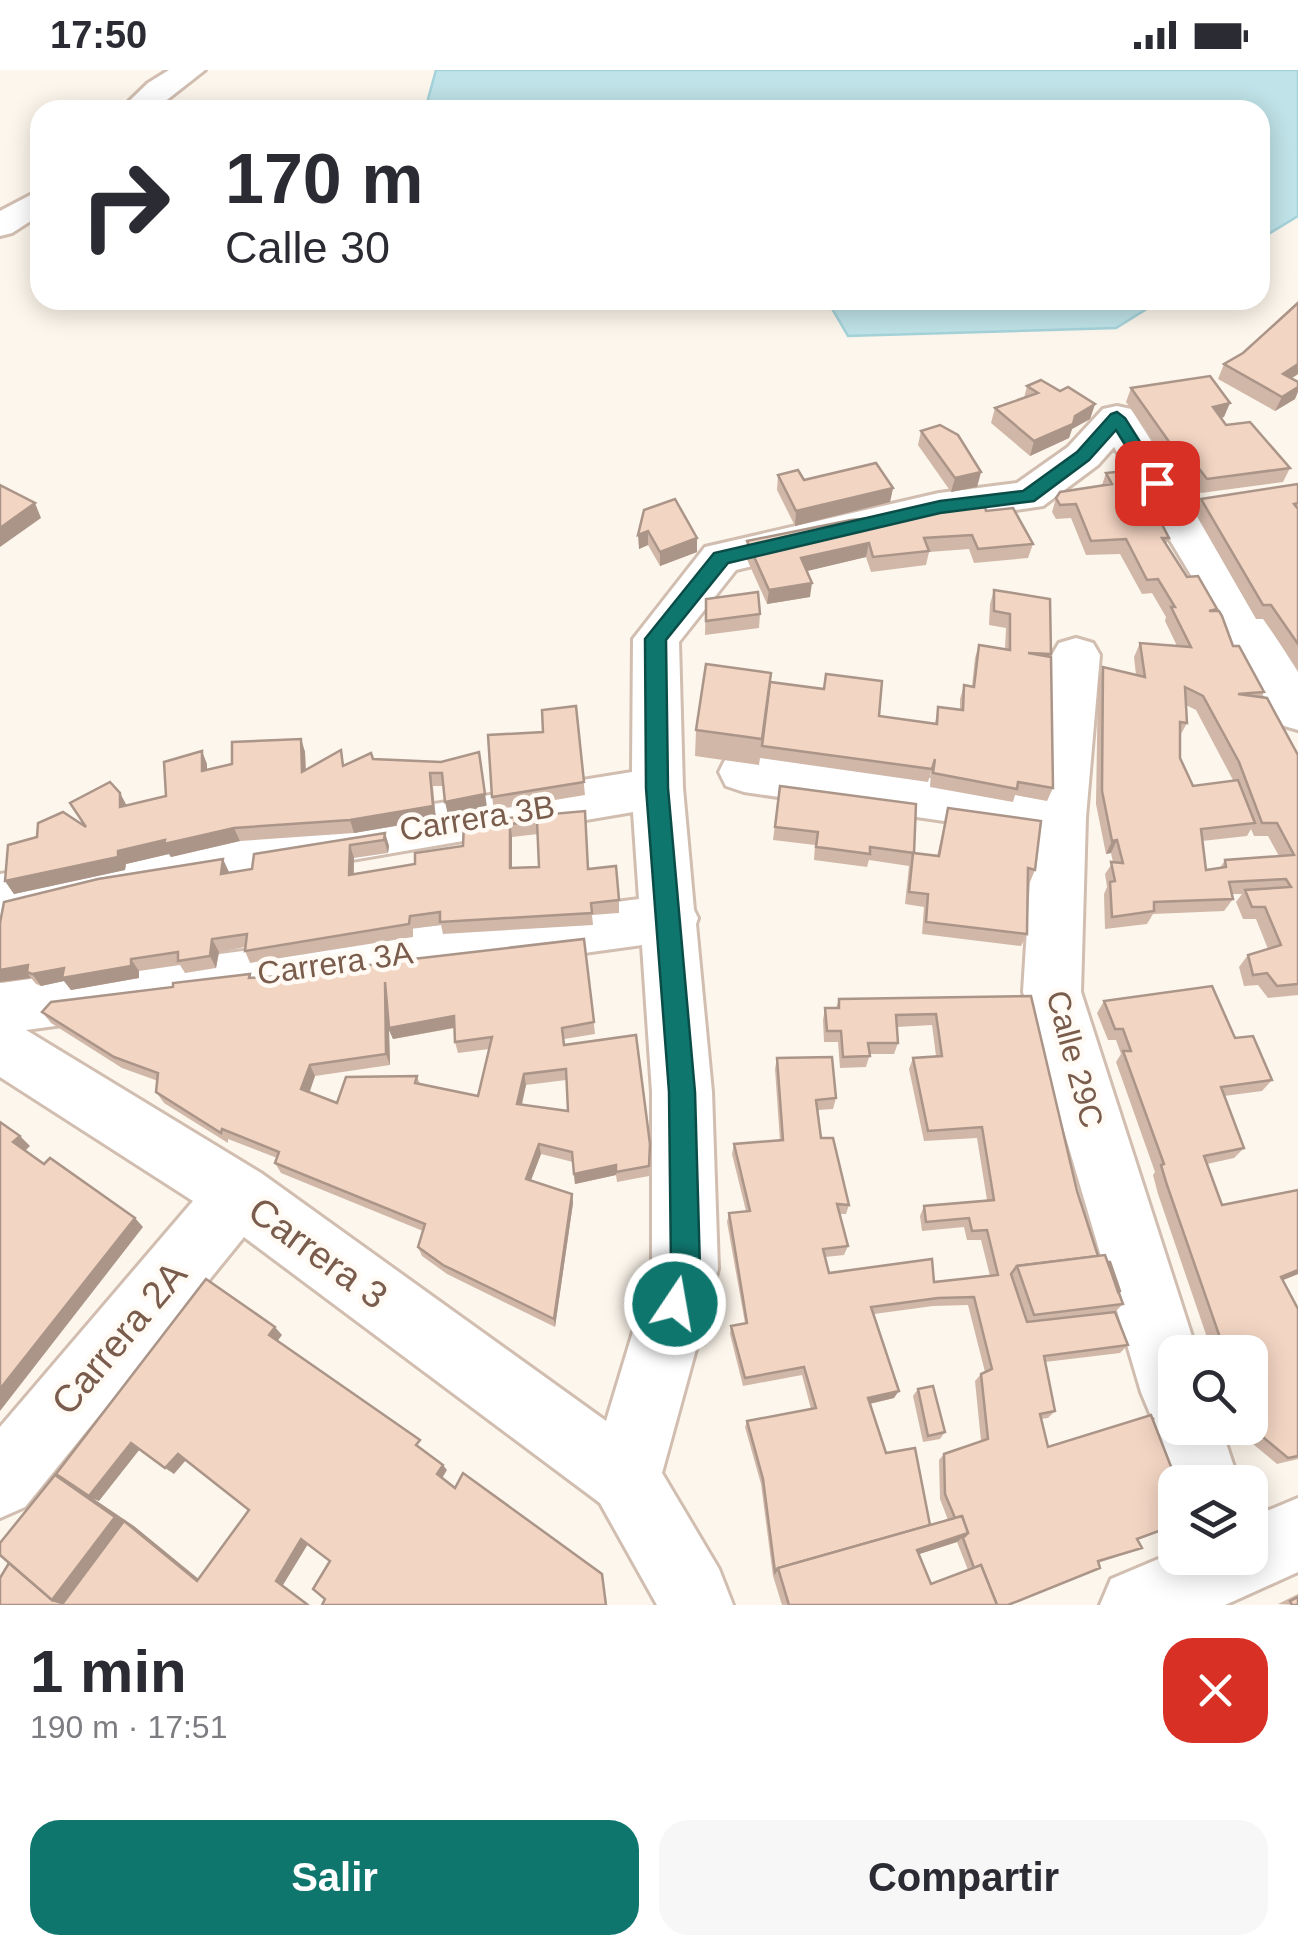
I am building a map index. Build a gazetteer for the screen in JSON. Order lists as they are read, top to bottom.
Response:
{
  "streets": {
    "street": [
      "Carrera 3B",
      "Carrera 3A",
      "Calle 29C",
      "Carrera 3",
      "Carrera 2A"
    ]
  },
  "crossings": [
    ["Carrera 3", "Carrera 2A"]
  ],
  "page": {
    "status": "17:50",
    "turn": ["170 m", "Calle 30"],
    "heading": ["1 min", "190 m · 17:51"],
    "buttons": ["Salir", "Compartir"]
  }
}
